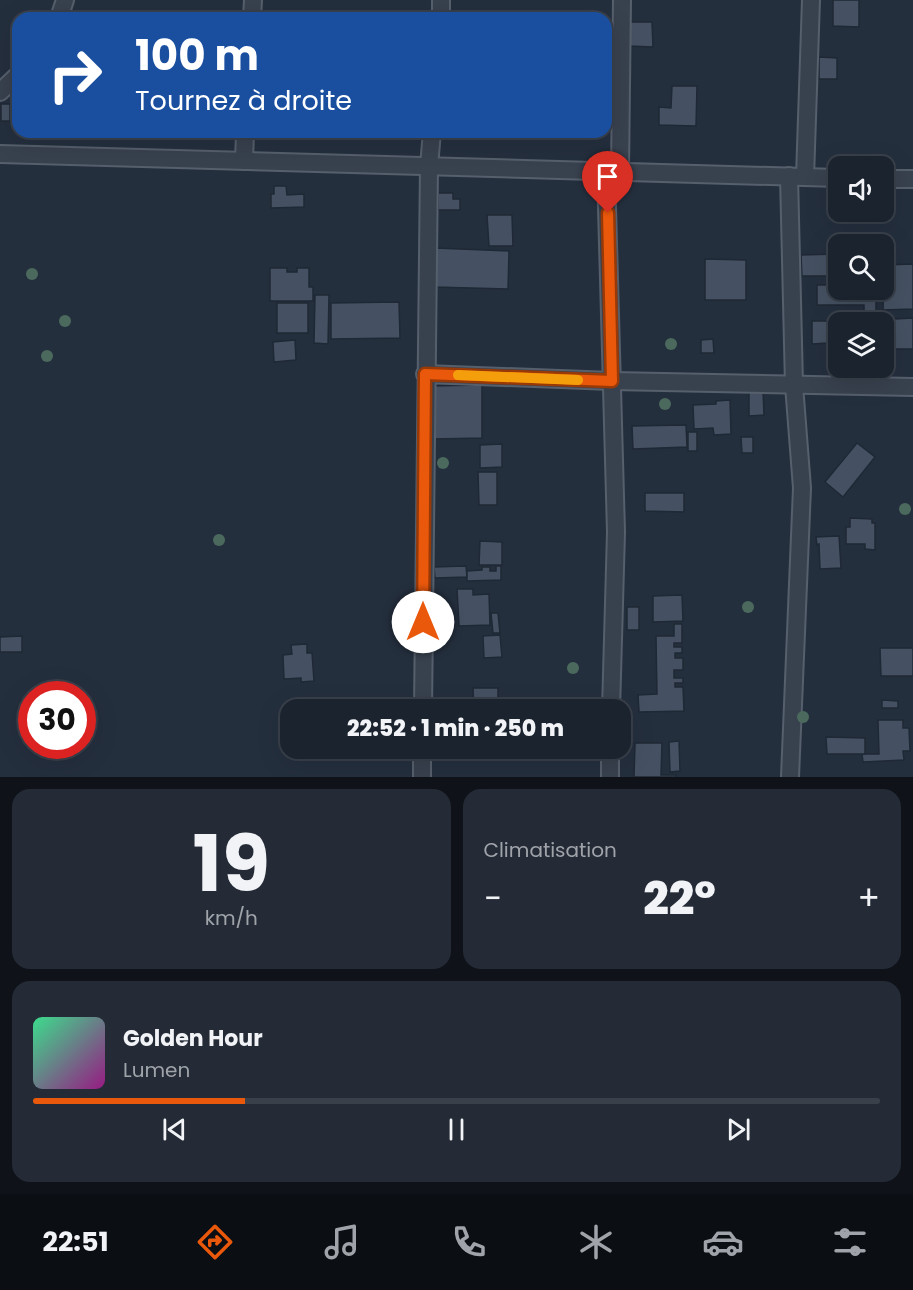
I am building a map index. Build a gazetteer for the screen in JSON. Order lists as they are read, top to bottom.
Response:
{
  "page": {
    "turn": ["100 m", "Tournez à droite"],
    "limit": "30",
    "trip": "22:52 · 1 min · 250 m",
    "tile": [
      ["19", "km/h"],
      "Climatisation"
    ],
    "heat": ["−", "22°", "+"],
    "song": ["Golden Hour", "Lumen"],
    "tabs": "22:51"
  }
}
